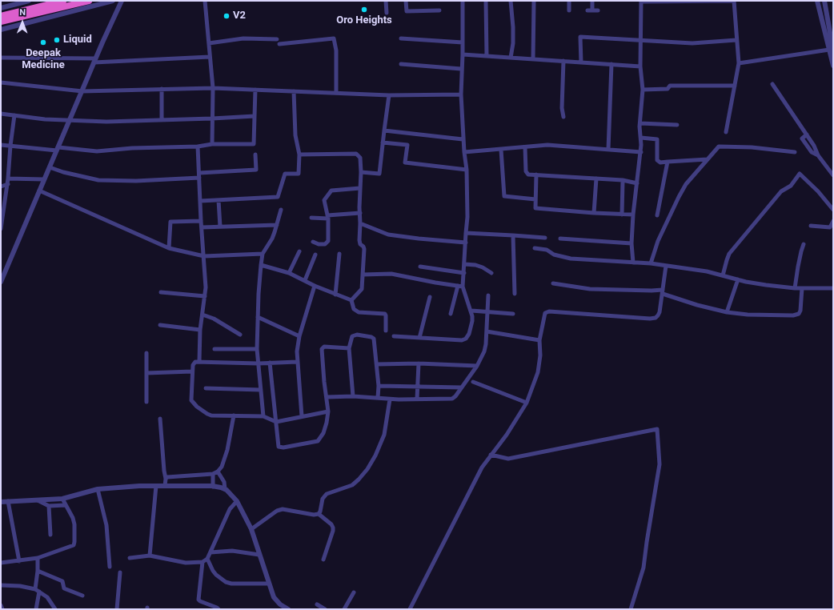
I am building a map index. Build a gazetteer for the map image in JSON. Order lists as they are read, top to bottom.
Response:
{
  "places": [
    "Oro Heights",
    "V2",
    "Liquid",
    "Deepak Medicine"
  ],
  "north": "top"
}
